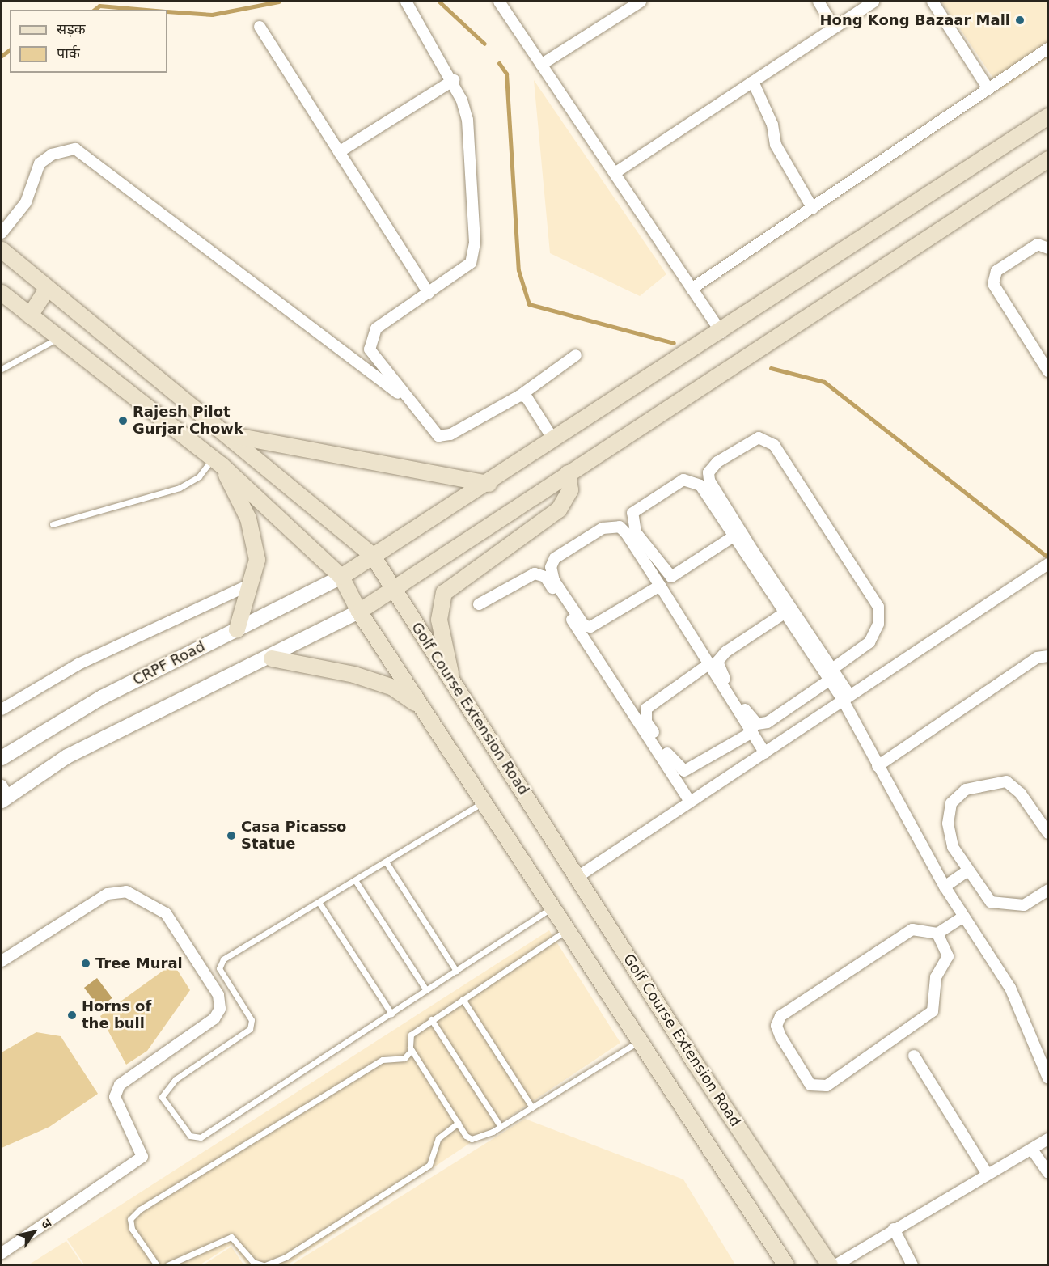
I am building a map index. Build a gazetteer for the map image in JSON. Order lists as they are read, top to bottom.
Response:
{
  "streets": {
    "main road": ["Golf Course Extension Road"],
    "street": ["CRPF Road"]
  },
  "places": [
    "Hong Kong Bazaar Mall",
    "Rajesh Pilot Gurjar Chowk",
    "Casa Picasso Statue",
    "Tree Mural",
    "Horns of the bull"
  ],
  "legend": ["सड़क", "पार्क"],
  "north": "top right"
}
